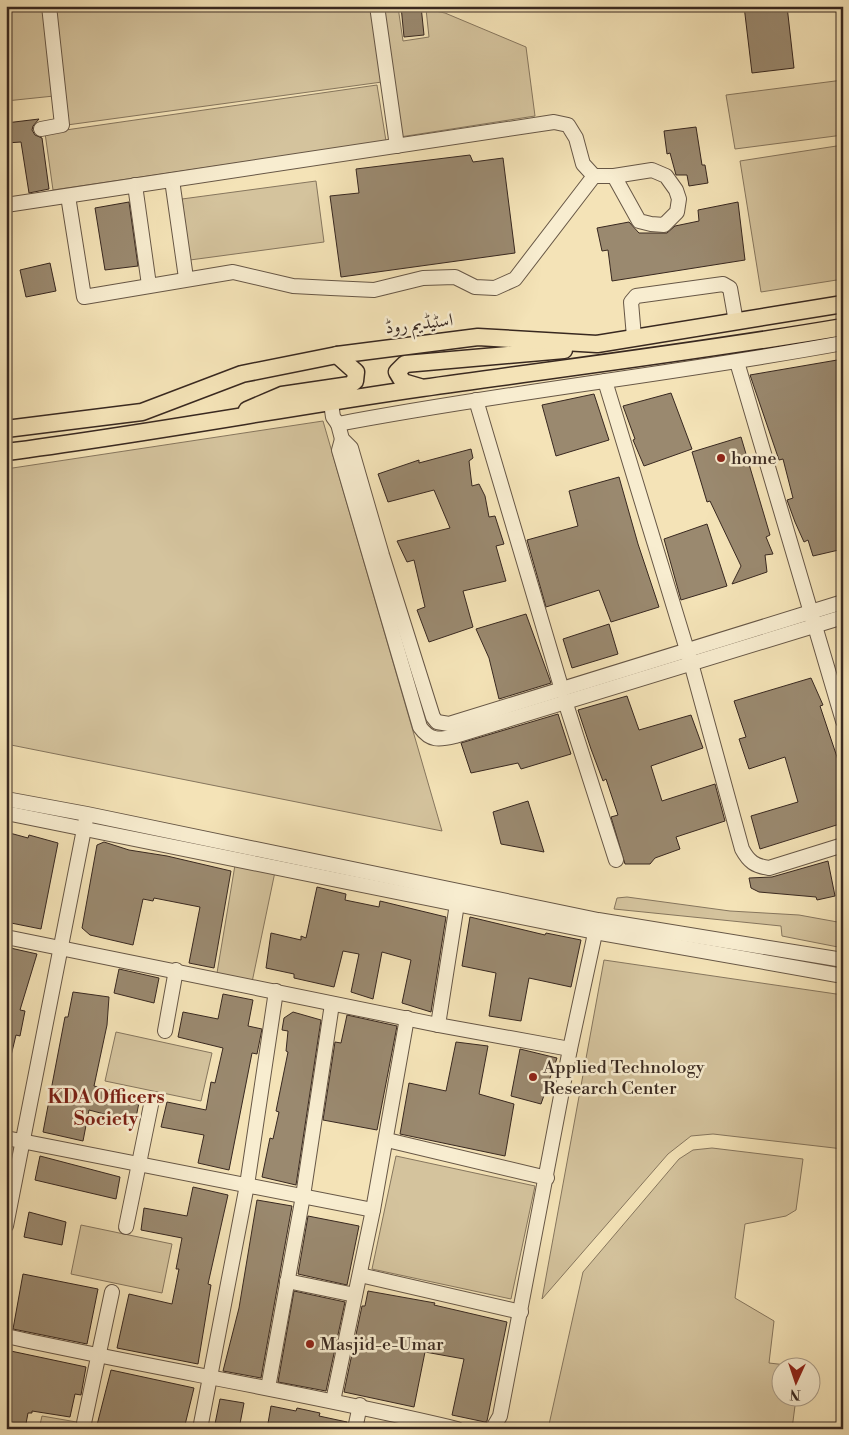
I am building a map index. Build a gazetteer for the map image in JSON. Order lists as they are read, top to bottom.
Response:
{
  "streets": {
    "main road": ["اسٹیڈیم روڈ"]
  },
  "districts": ["KDA Officers Society"],
  "places": ["home", "Applied Technology Research Center", "Masjid-e-Umar"],
  "north": "bottom"
}
